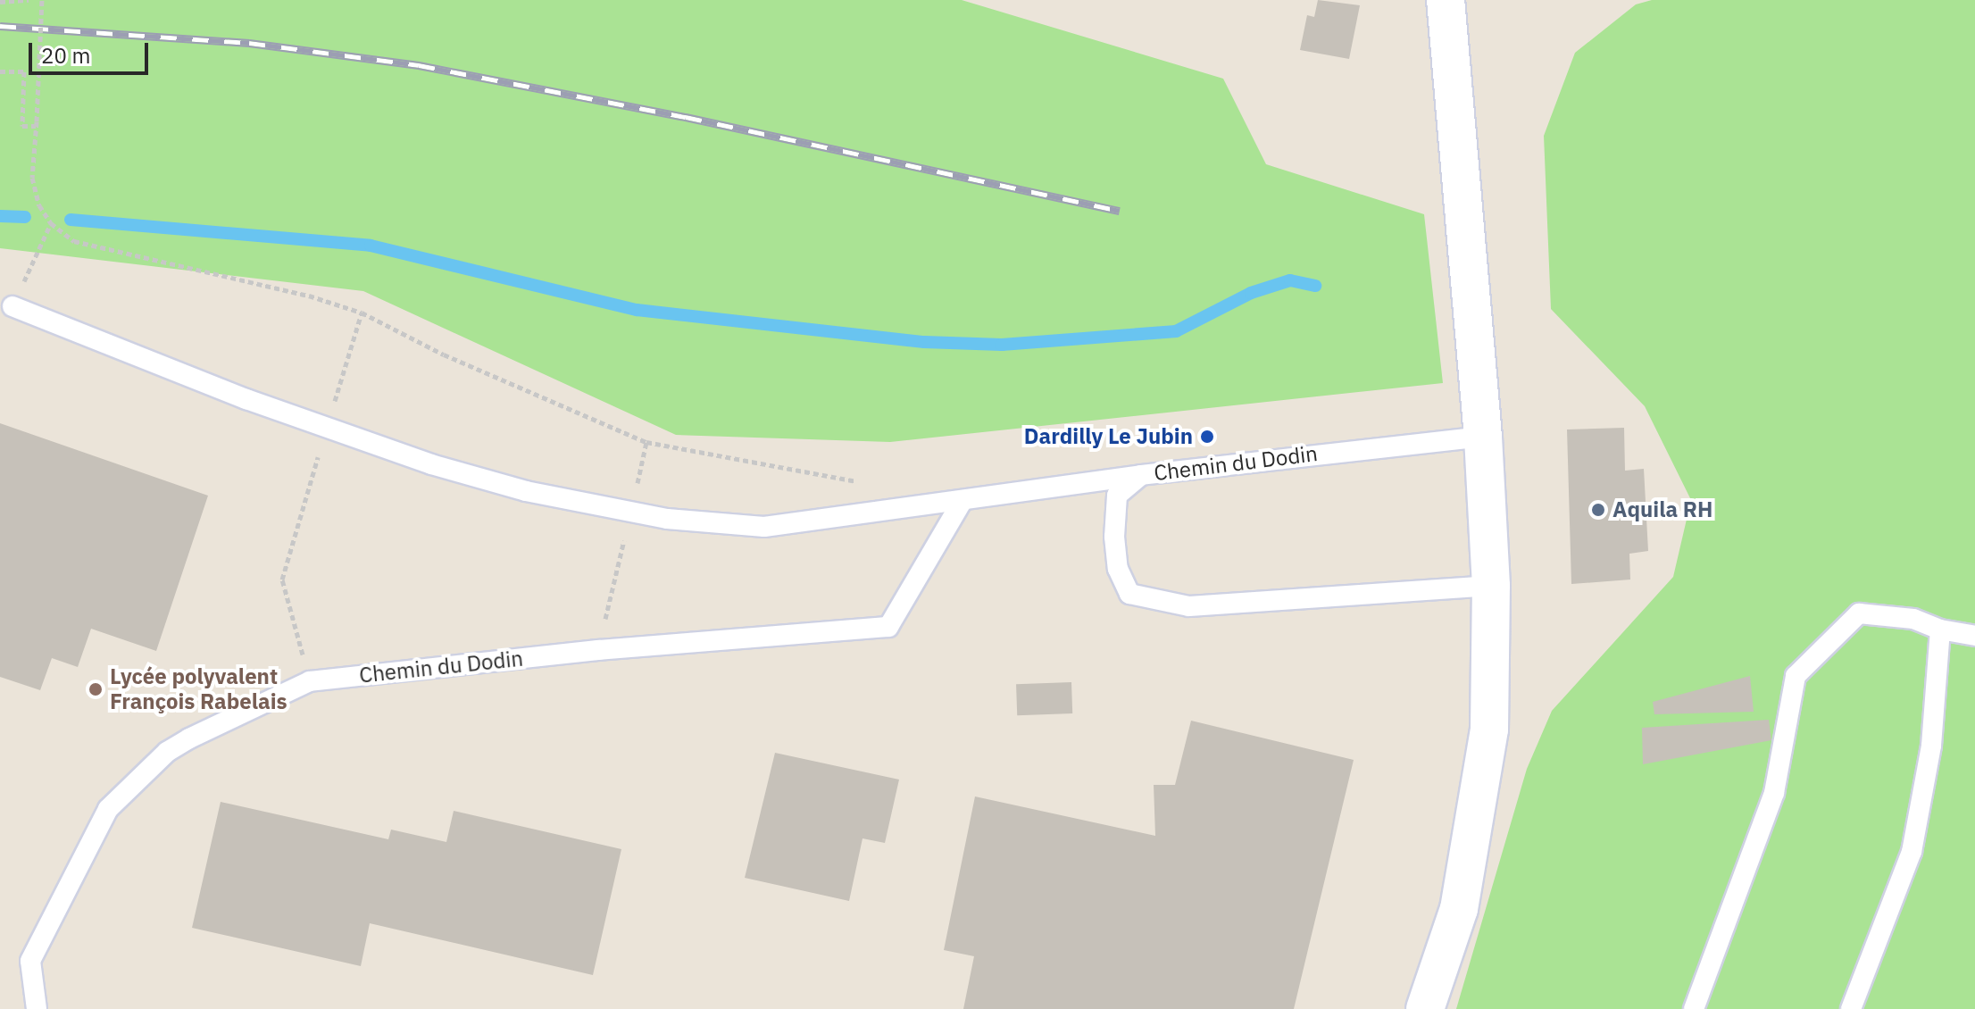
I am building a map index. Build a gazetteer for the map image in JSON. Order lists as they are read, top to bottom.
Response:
{
  "streets": {
    "lane": ["Chemin du Dodin"]
  },
  "places": ["Dardilly Le Jubin", "Aquila RH", "Lycée polyvalent François Rabelais"],
  "scale_bar": "20 m"
}
